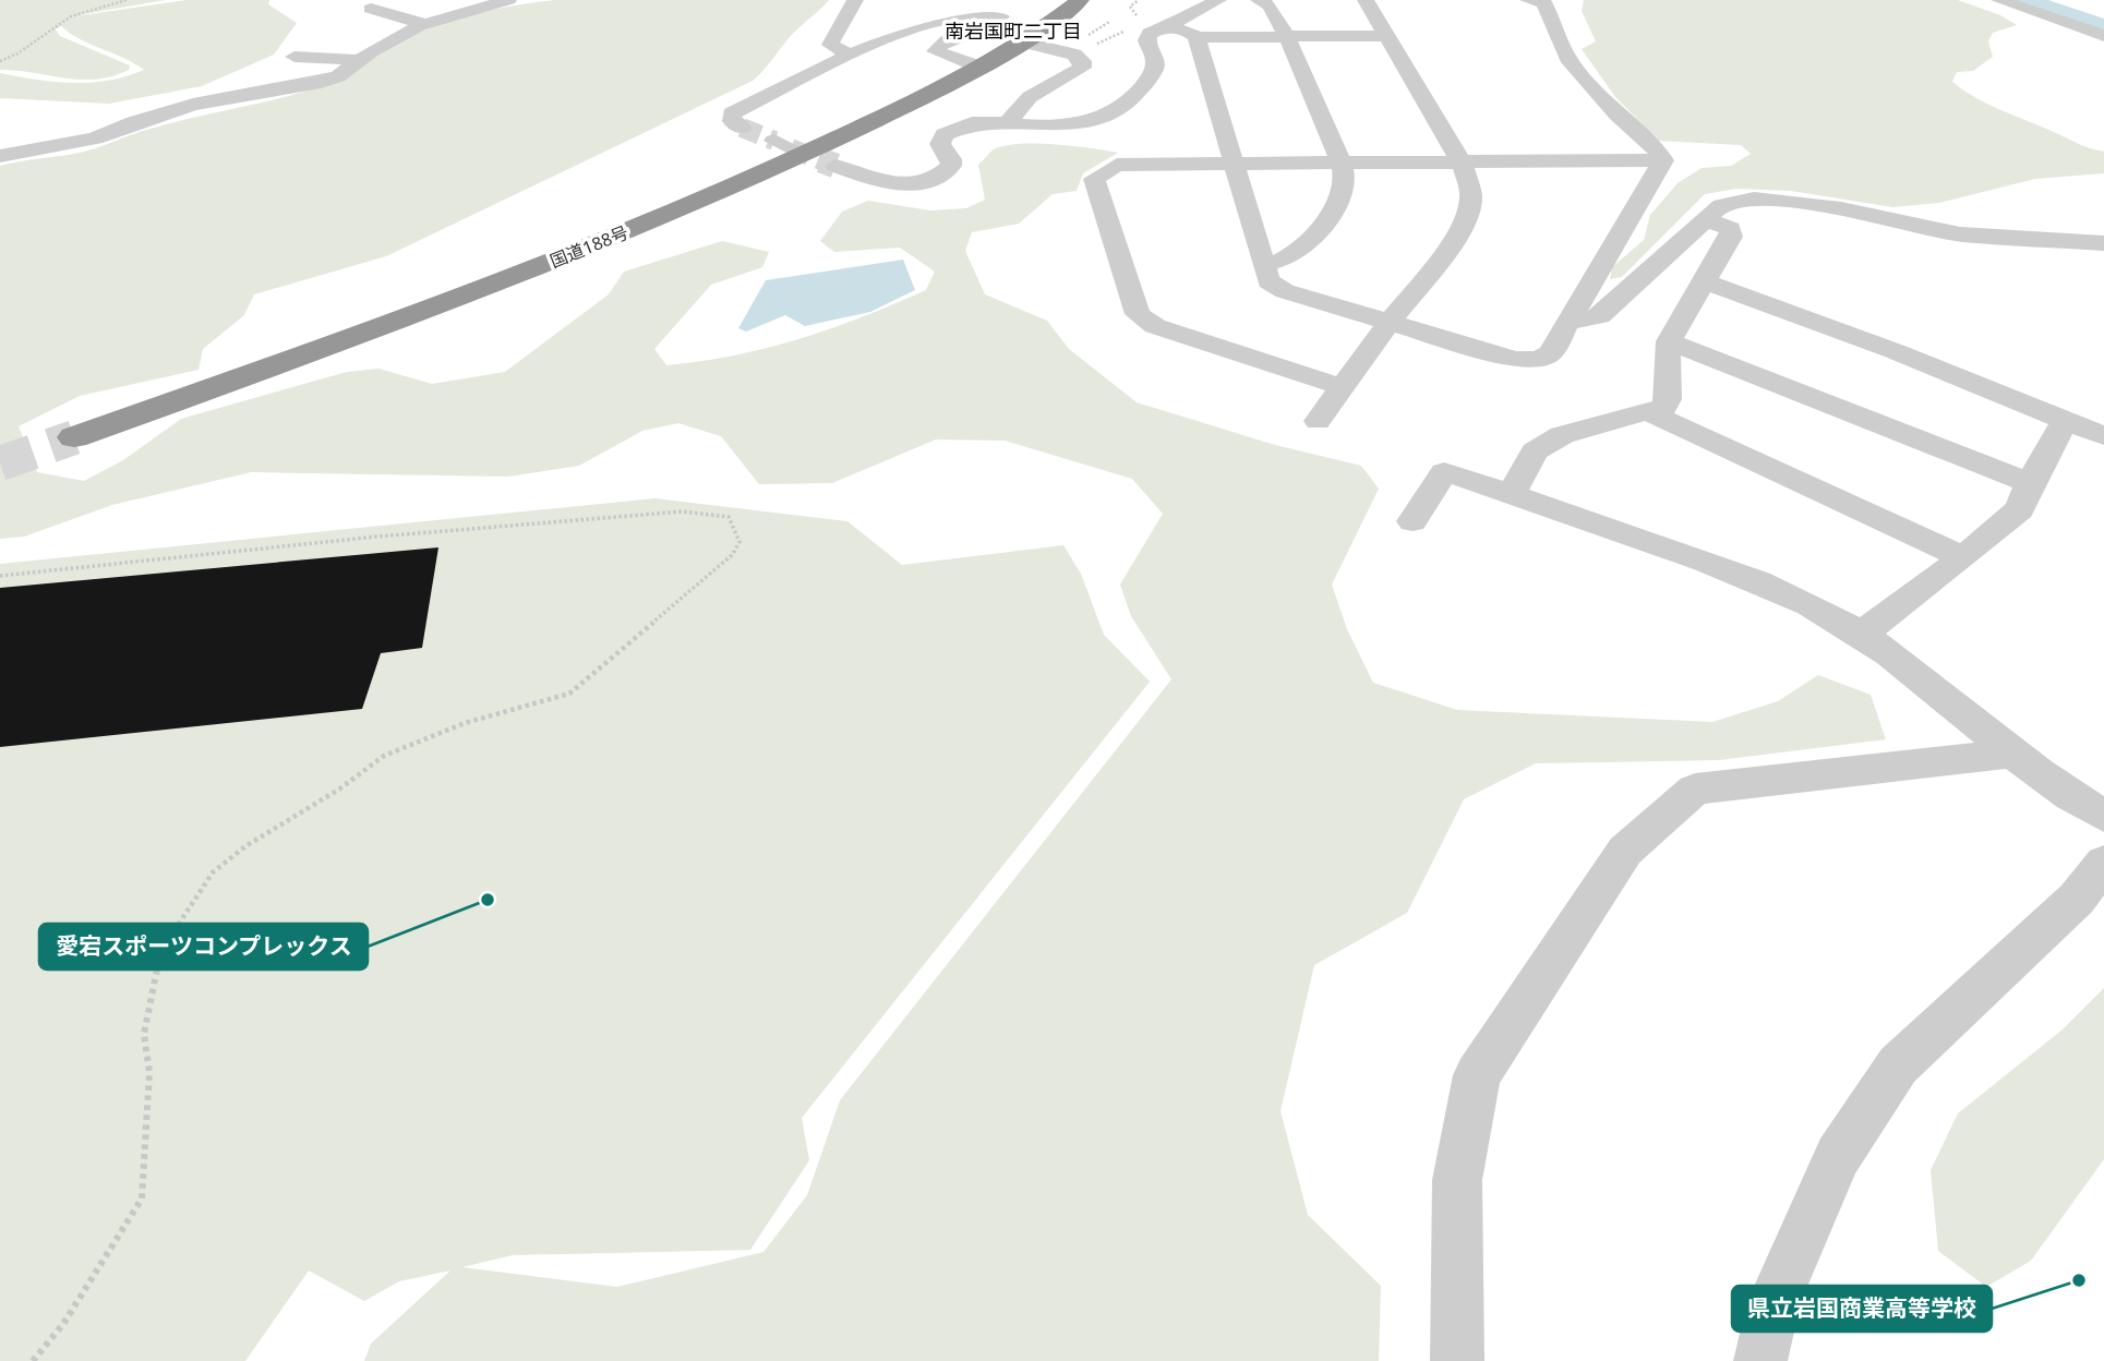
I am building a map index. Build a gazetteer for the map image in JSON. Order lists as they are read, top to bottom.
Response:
{
  "streets": {
    "highway": ["国道188号"]
  },
  "districts": ["南岩国町二丁目"],
  "places": ["愛宕スポーツコンプレックス", "県立岩国商業高等学校"]
}
